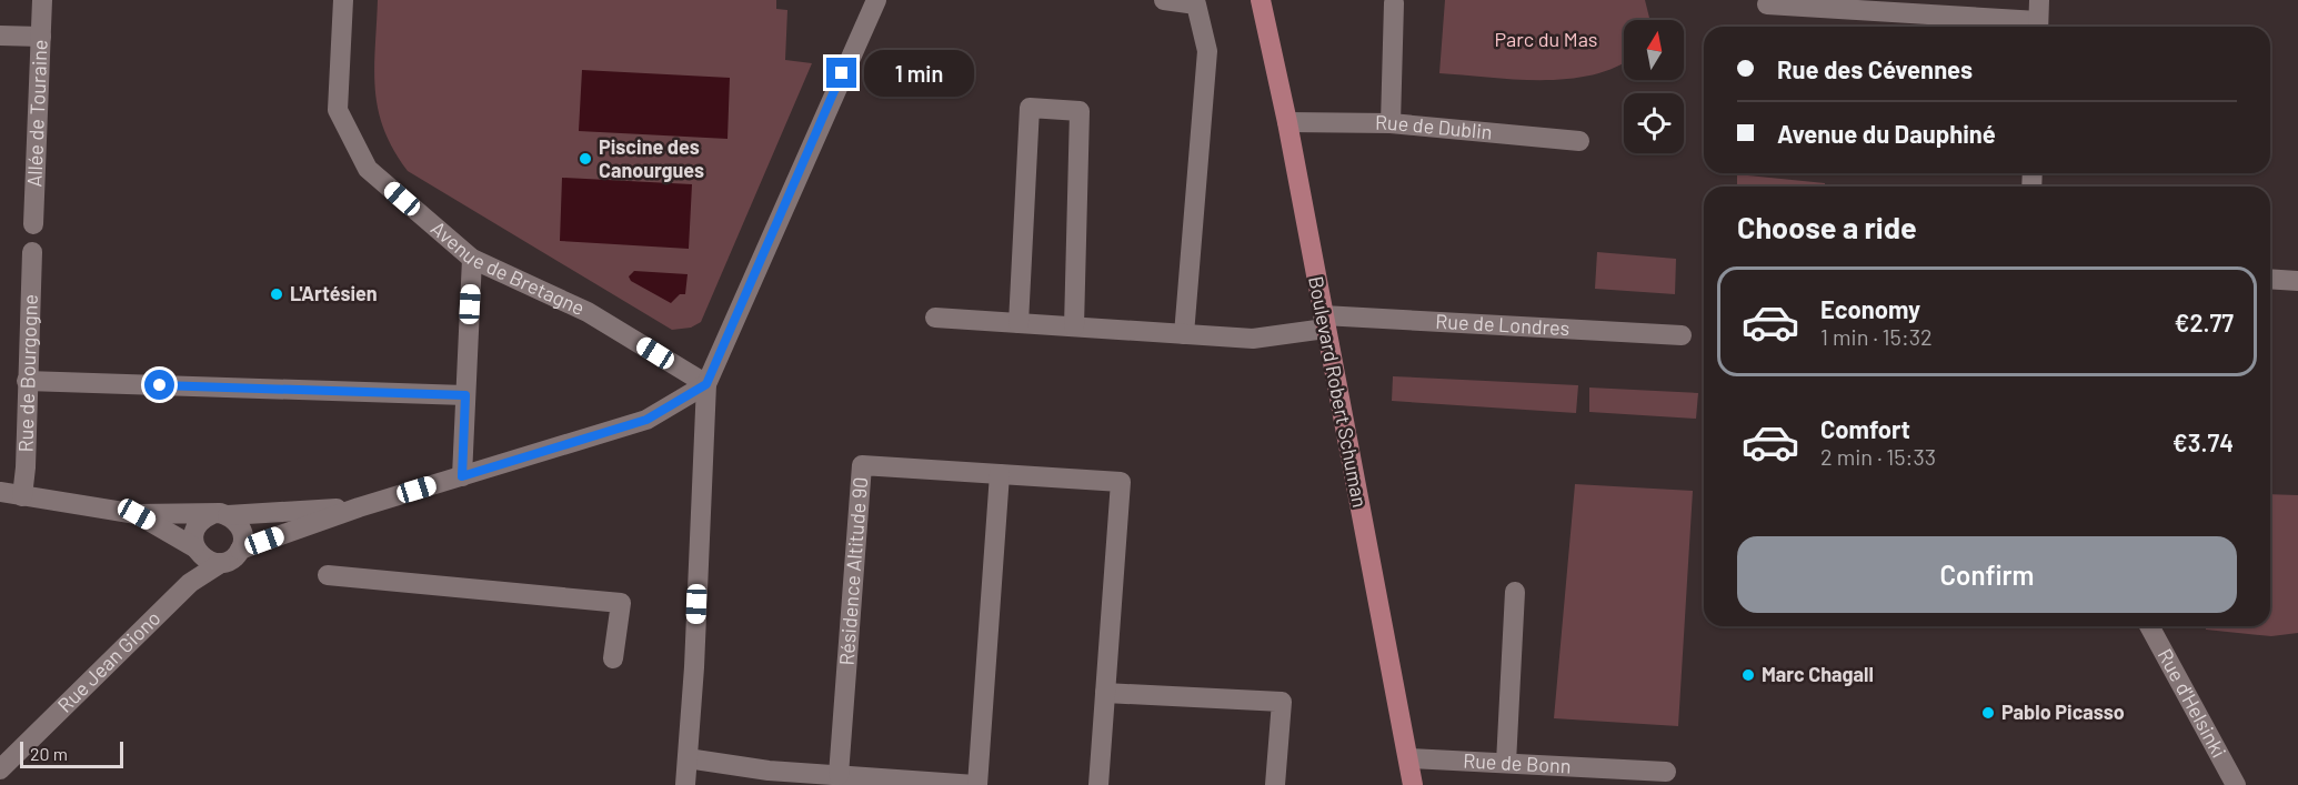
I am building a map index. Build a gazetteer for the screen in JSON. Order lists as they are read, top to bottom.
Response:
{
  "streets": {
    "main road": ["Boulevard Robert Schuman"],
    "street": [
      "Allée de Touraine",
      "Rue de Dublin",
      "Avenue de Bretagne",
      "Rue de Londres",
      "Rue de Bourgogne",
      "Résidence Altitude 90",
      "Rue Jean Giono",
      "Rue d'Helsinki",
      "Rue de Bonn"
    ]
  },
  "crossings": [
    ["Rue de Dublin", "Boulevard Robert Schuman"],
    ["Rue de Londres", "Boulevard Robert Schuman"],
    ["Boulevard Robert Schuman", "Rue de Bonn"]
  ],
  "parks": ["Parc du Mas"],
  "places": [
    "Piscine des Canourgues",
    "L'Artésien",
    "Marc Chagall",
    "Pablo Picasso"
  ],
  "scale_bar": "20 m",
  "north": "top",
  "page": {
    "banner": ["Rue des Cévennes", "Avenue du Dauphiné"],
    "bubble": "1 min",
    "heading": "Choose a ride",
    "list": [
      {
        "name": "Economy",
        "note": "1 min · 15:32",
        "value": "€2.77"
      },
      {
        "name": "Comfort",
        "note": "2 min · 15:33",
        "value": "€3.74"
      }
    ],
    "buttons": "Confirm",
    "scale": "20 m"
  }
}
